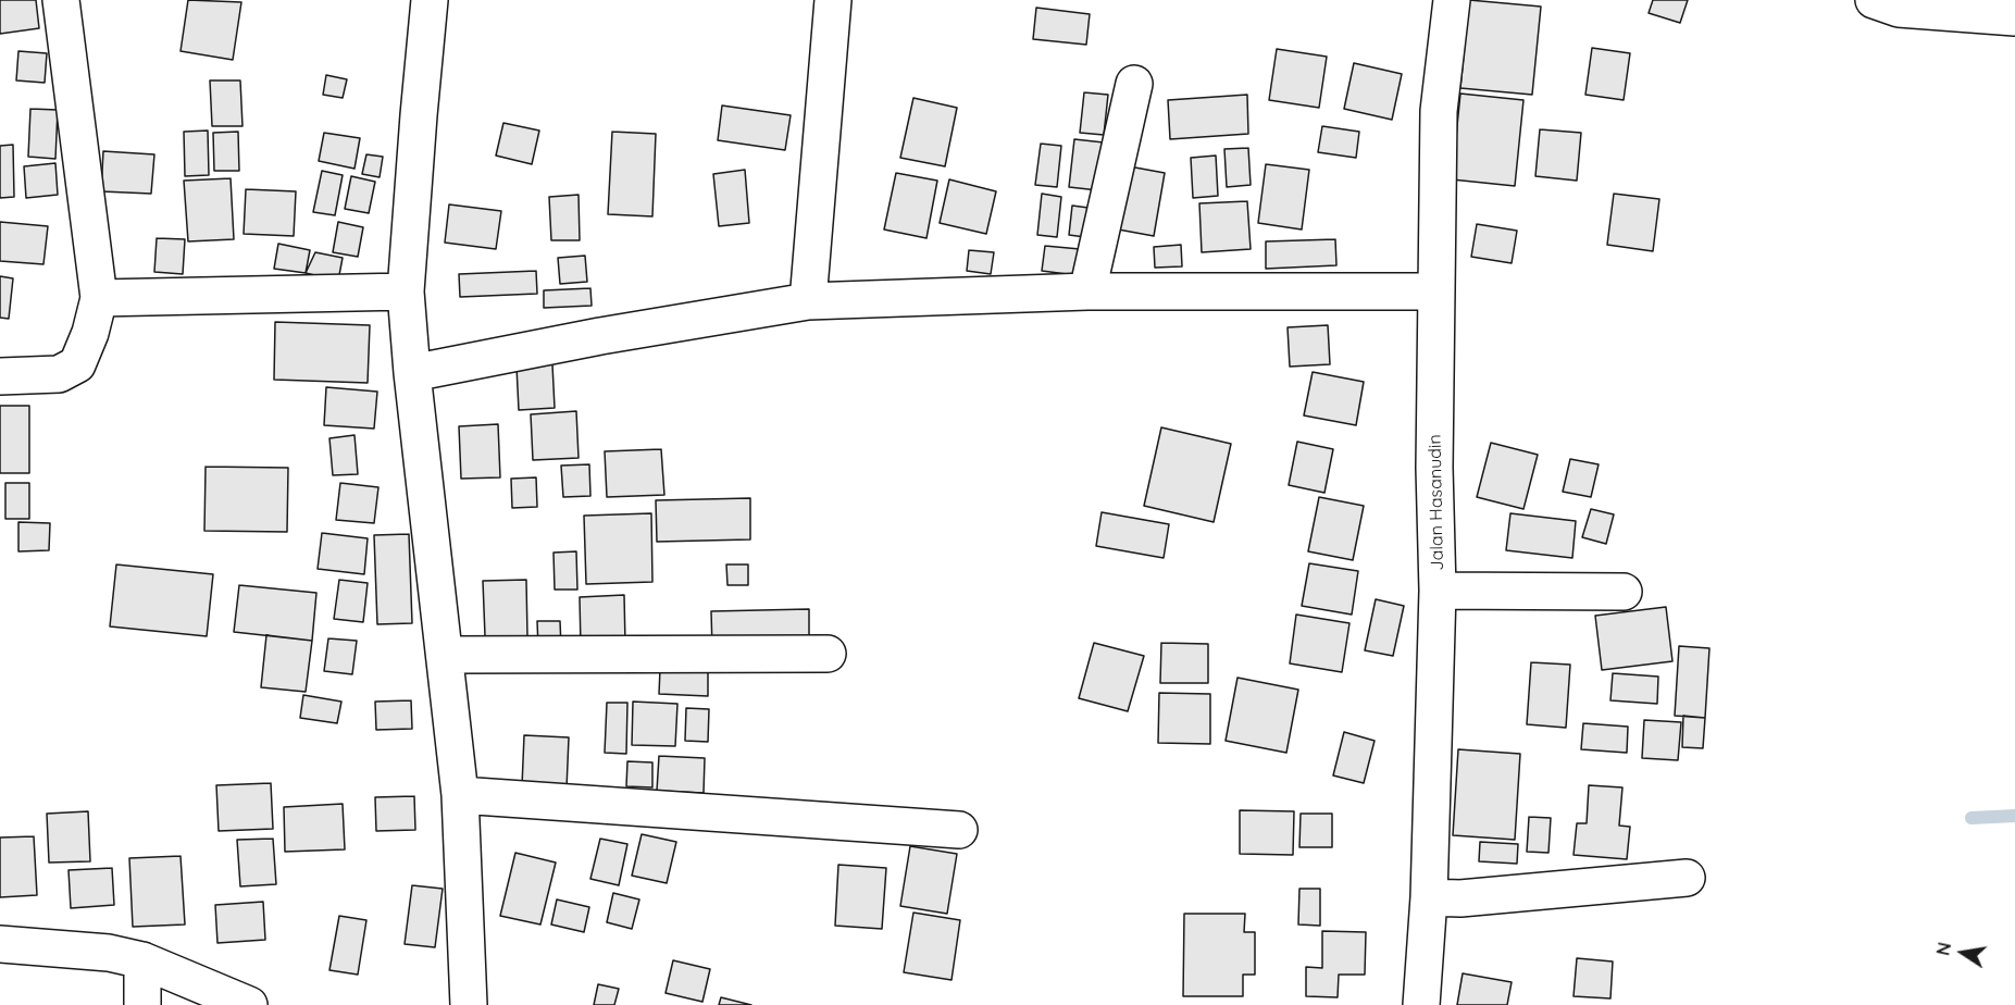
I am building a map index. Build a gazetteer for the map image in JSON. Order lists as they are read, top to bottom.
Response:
{
  "streets": {
    "street": ["Jalan Hasanudin"]
  },
  "north": "left"
}
